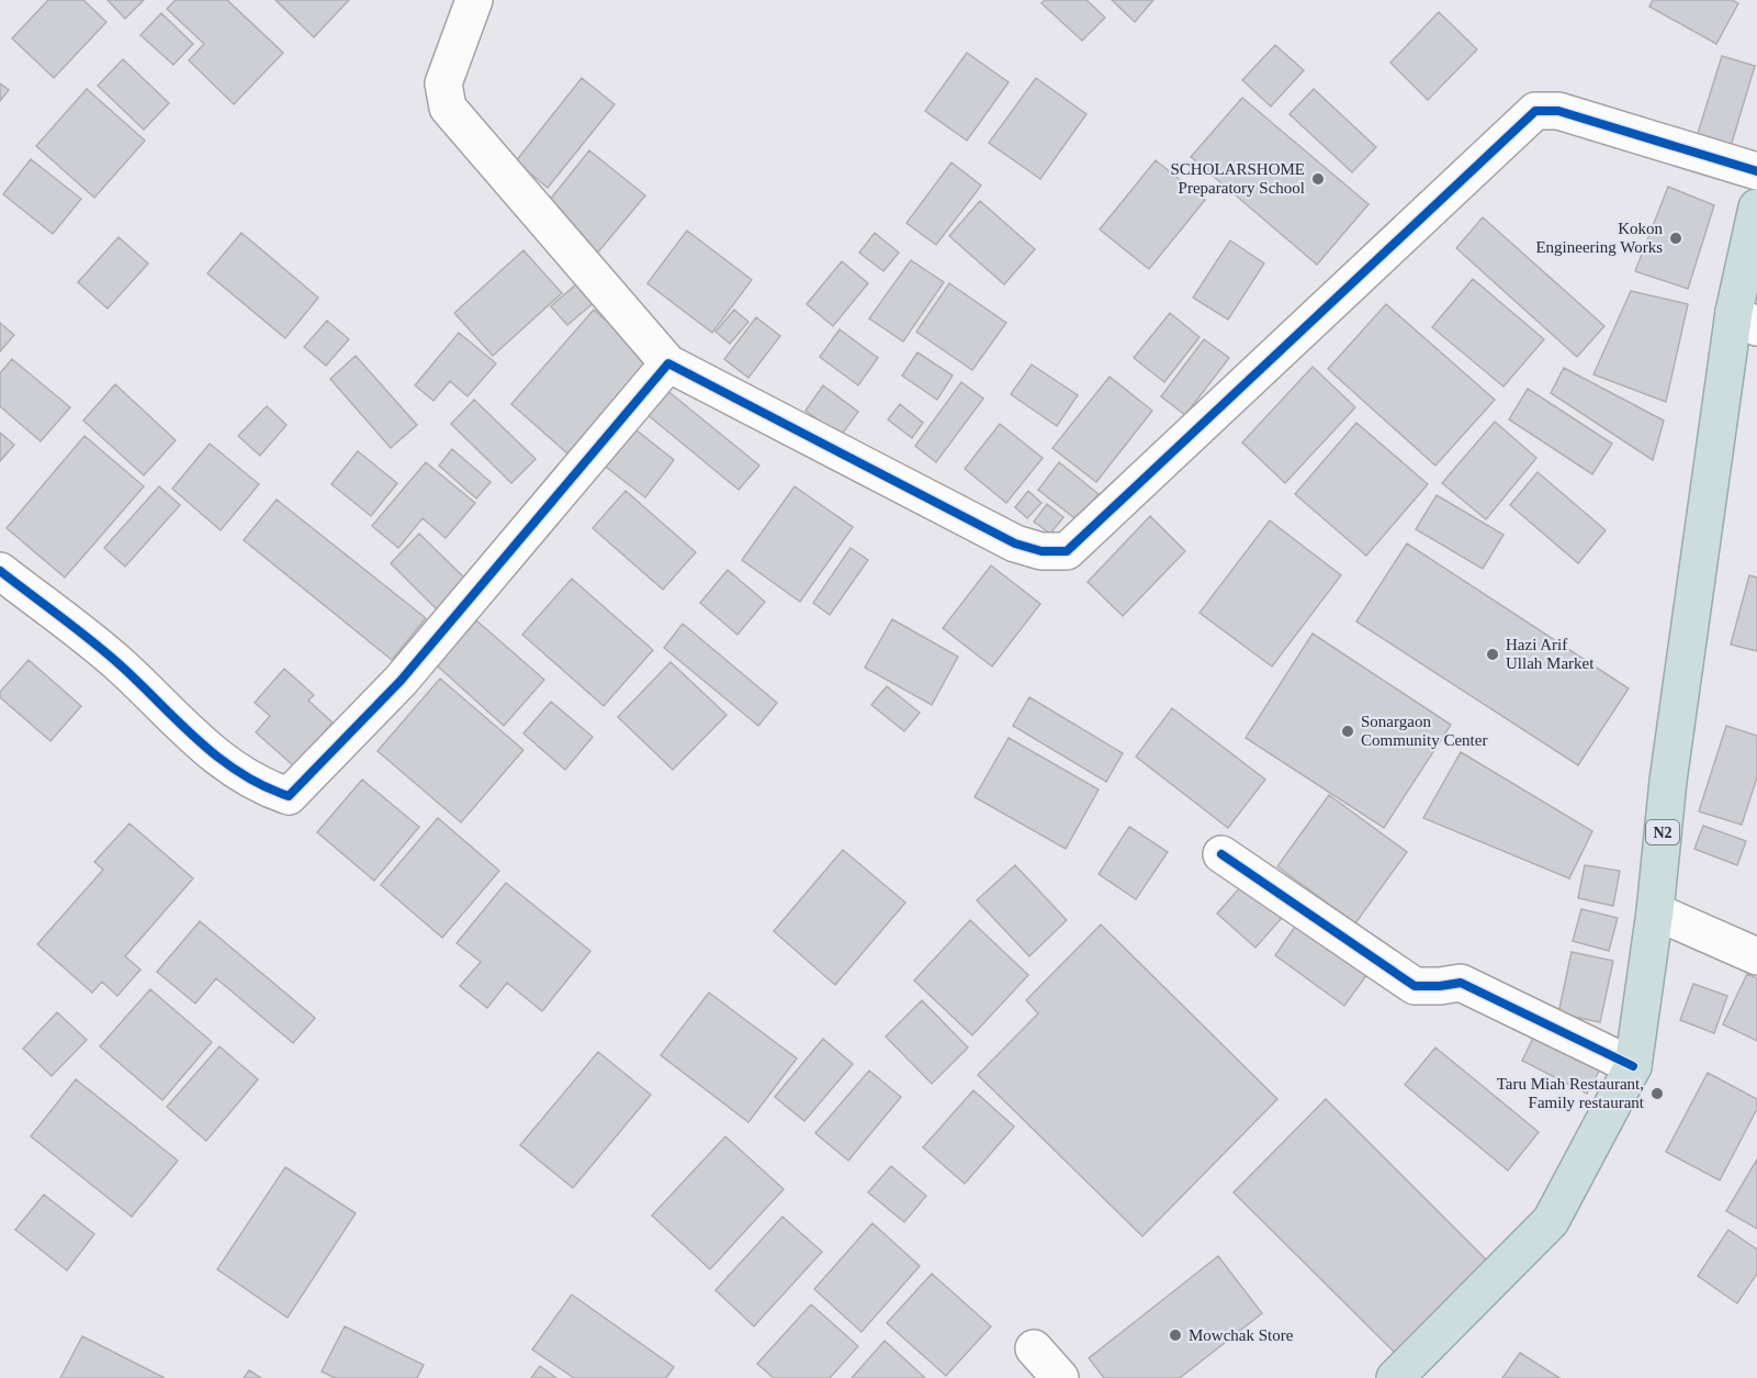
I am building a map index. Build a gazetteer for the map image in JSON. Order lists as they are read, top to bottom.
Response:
{
  "streets": {
    "highway": ["N2"]
  },
  "places": [
    "SCHOLARSHOME Preparatory School",
    "Kokon Engineering Works",
    "Hazi Arif Ullah Market",
    "Sonargaon Community Center",
    "Taru Miah Restaurant, Family restaurant",
    "Mowchak Store"
  ]
}
